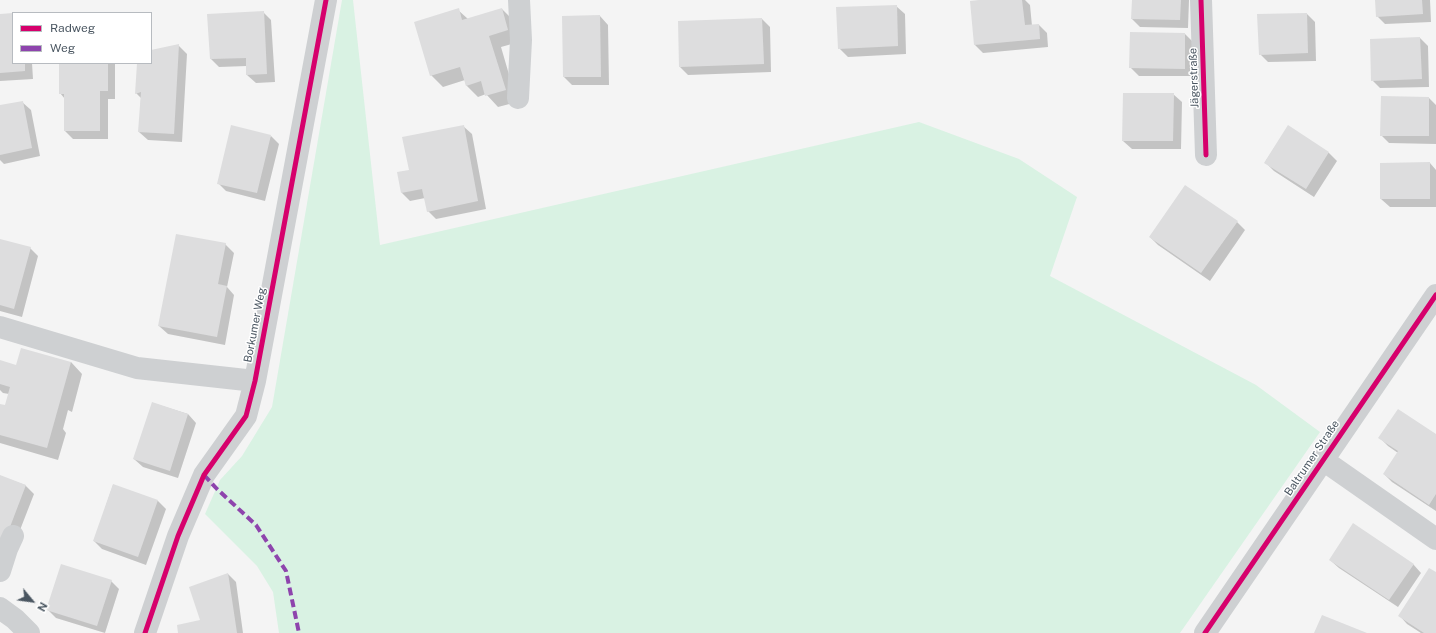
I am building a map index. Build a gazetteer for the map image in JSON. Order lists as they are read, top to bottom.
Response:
{
  "streets": {
    "street": ["Jägerstraße", "Borkumer Weg", "Baltrumer Straße"]
  },
  "legend": ["Radweg", "Weg"],
  "north": "bottom right"
}
